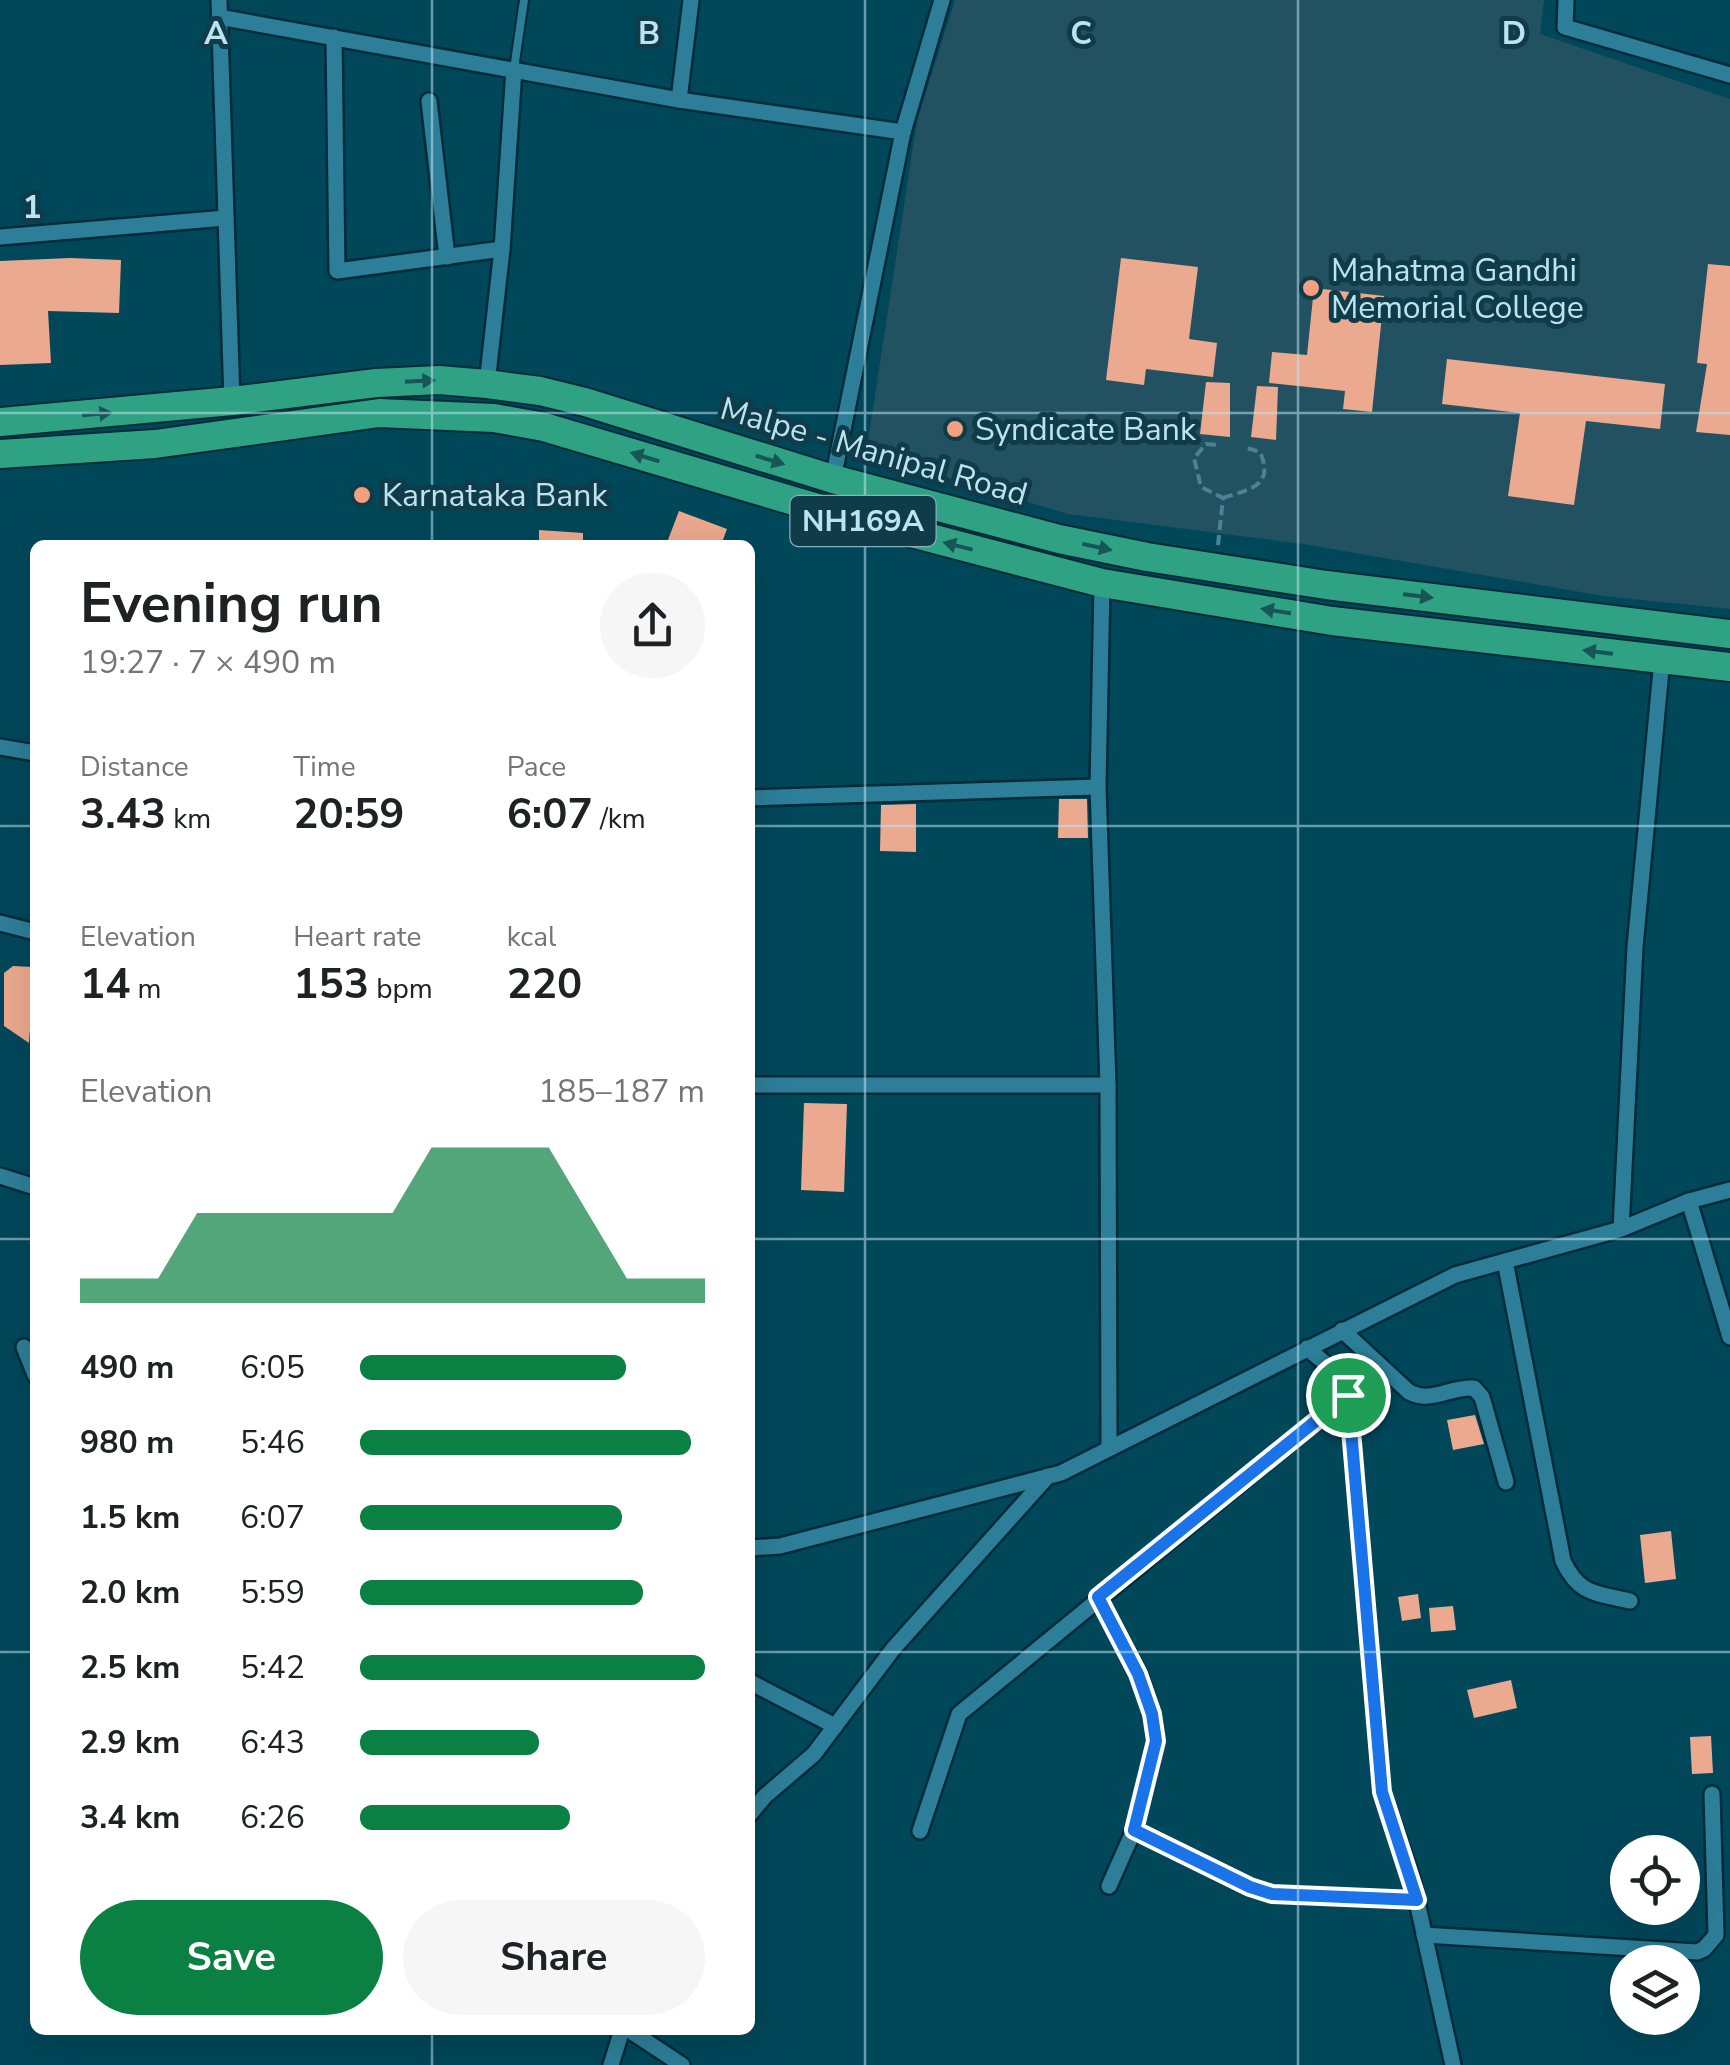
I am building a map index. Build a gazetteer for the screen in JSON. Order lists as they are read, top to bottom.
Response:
{
  "streets": {
    "highway": ["Malpe - Manipal Road", "NH169A"]
  },
  "places": ["Mahatma Gandhi Memorial College", "Syndicate Bank", "Karnataka Bank"],
  "page": {
    "heading": ["Evening run", "19:27 · 7 × 490 m"],
    "stats": [
      ["Distance", "3.43 km"],
      ["Time", "20:59"],
      ["Pace", "6:07 /km"],
      ["Elevation", "14 m"],
      ["Heart rate", "153 bpm"],
      ["kcal", "220"]
    ],
    "chart": ["Elevation", "185–187 m"],
    "list": [
      {
        "name": "490 m",
        "note": "6:05"
      },
      {
        "name": "980 m",
        "note": "5:46"
      },
      {
        "name": "1.5 km",
        "note": "6:07"
      },
      {
        "name": "2.0 km",
        "note": "5:59"
      },
      {
        "name": "2.5 km",
        "note": "5:42"
      },
      {
        "name": "2.9 km",
        "note": "6:43"
      },
      {
        "name": "3.4 km",
        "note": "6:26"
      }
    ],
    "buttons": ["Save", "Share"]
  },
  "grid": {
    "columns": [
      "A",
      "B",
      "C",
      "D"
    ],
    "rows": ["1"]
  }
}
